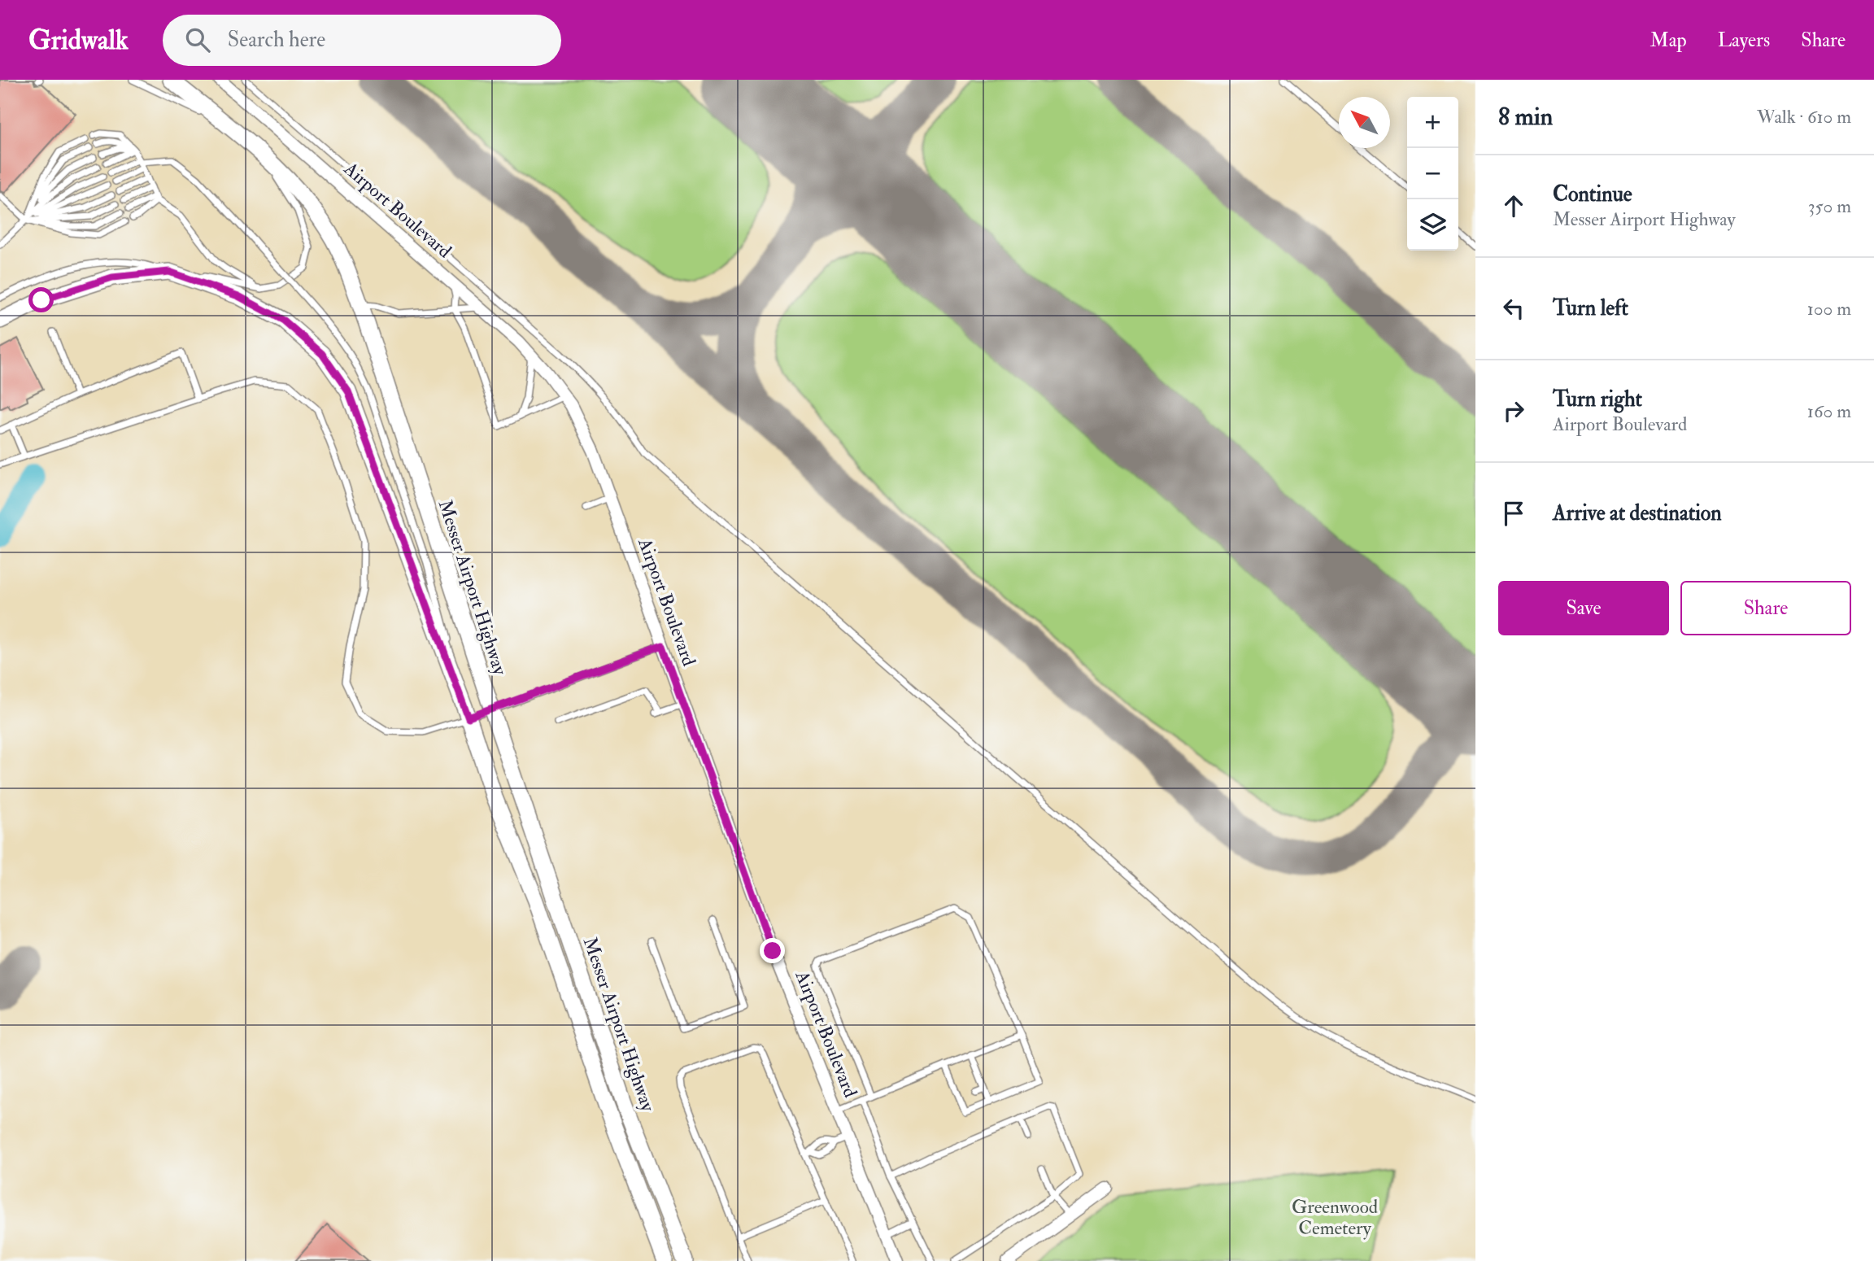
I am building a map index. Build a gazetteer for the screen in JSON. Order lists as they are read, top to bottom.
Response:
{
  "streets": {
    "main road": ["Messer Airport Highway"],
    "street": ["Airport Boulevard"]
  },
  "parks": ["Greenwood Cemetery"],
  "north": "top left",
  "page": {
    "header": "Gridwalk",
    "search": "Search here",
    "nav": ["Map", "Layers", "Share"],
    "heading": ["8 min", "Walk · 610 m"],
    "map_buttons": ["+", "−"],
    "list": [
      ["Continue", "Messer Airport Highway", "350 m"],
      ["Turn left", "100 m"],
      ["Turn right", "Airport Boulevard", "160 m"],
      "Arrive at destination"
    ],
    "buttons": ["Save", "Share"]
  }
}
